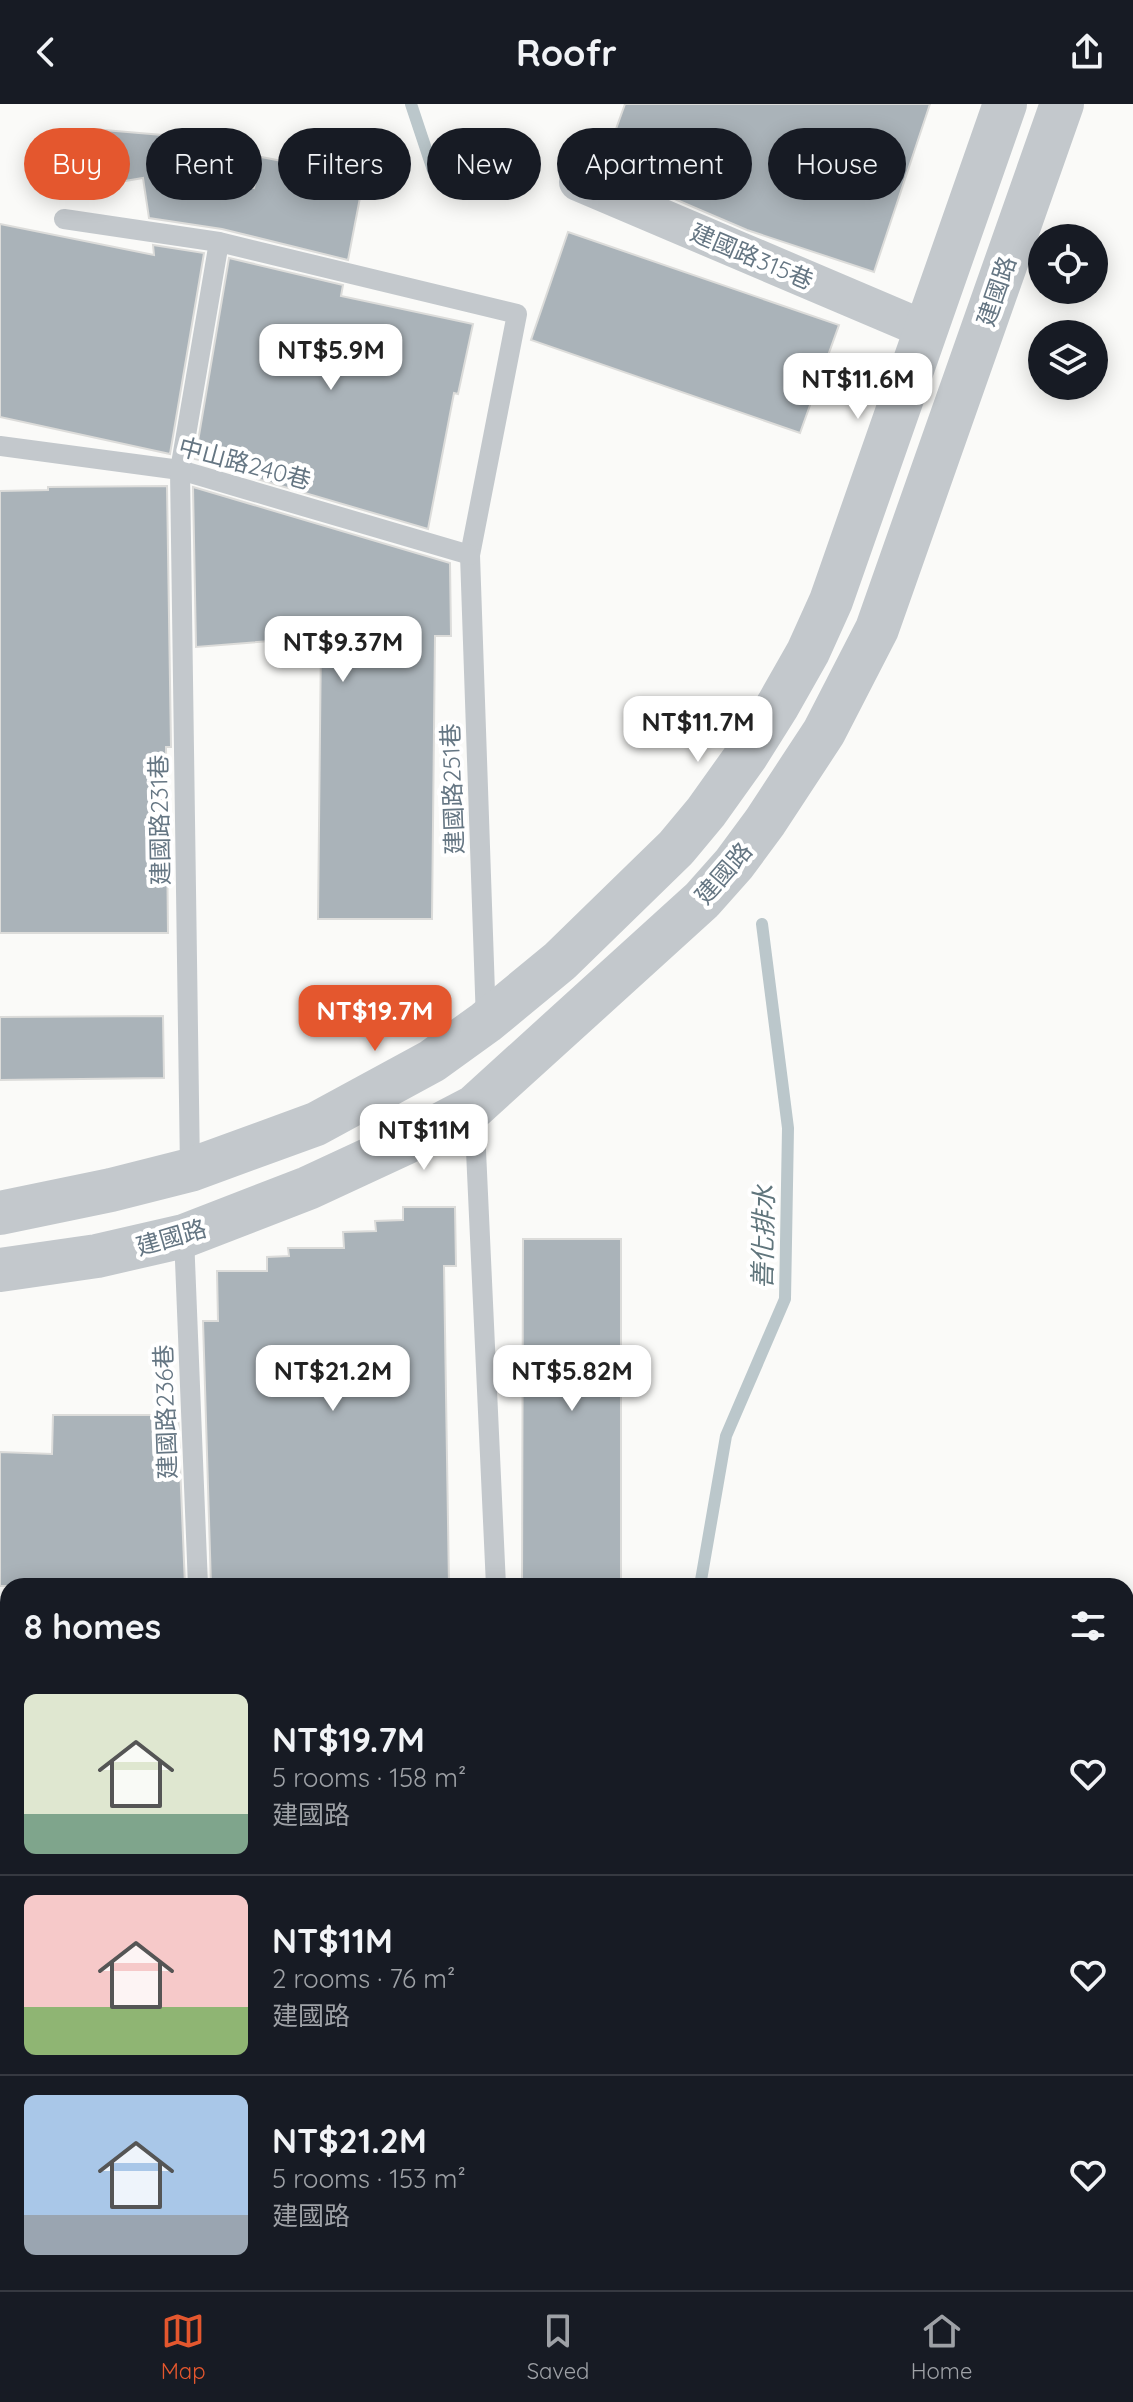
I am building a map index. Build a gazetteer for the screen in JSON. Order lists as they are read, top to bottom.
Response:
{
  "streets": {
    "street": ["建國路315巷", "建國路"],
    "lane": [
      "中山路240巷",
      "建國路251巷",
      "建國路231巷",
      "建國路236巷"
    ]
  },
  "crossings": [
    ["建國路", "建國路236巷"],
    ["中山路240巷", "建國路251巷"],
    ["中山路240巷", "建國路231巷"],
    ["建國路251巷", "建國路231巷"]
  ],
  "water": ["善化排水"],
  "page": {
    "header": "Roofr",
    "chip": [
      "Buy",
      "Rent",
      "Filters",
      "New",
      "Apartment",
      "House"
    ],
    "price": [
      "NT$5.9M",
      "NT$11.6M",
      "NT$9.37M",
      "NT$11.7M",
      "NT$19.7M",
      "NT$11M",
      "NT$21.2M",
      "NT$5.82M"
    ],
    "heading": "8 homes",
    "list": [
      {
        "name": "NT$19.7M",
        "note": "5 rooms · 158 m² · 建國路"
      },
      {
        "name": "NT$11M",
        "note": "2 rooms · 76 m² · 建國路"
      },
      {
        "name": "NT$21.2M",
        "note": "5 rooms · 153 m² · 建國路"
      }
    ],
    "tabs": ["Map", "Saved", "Home"]
  }
}
